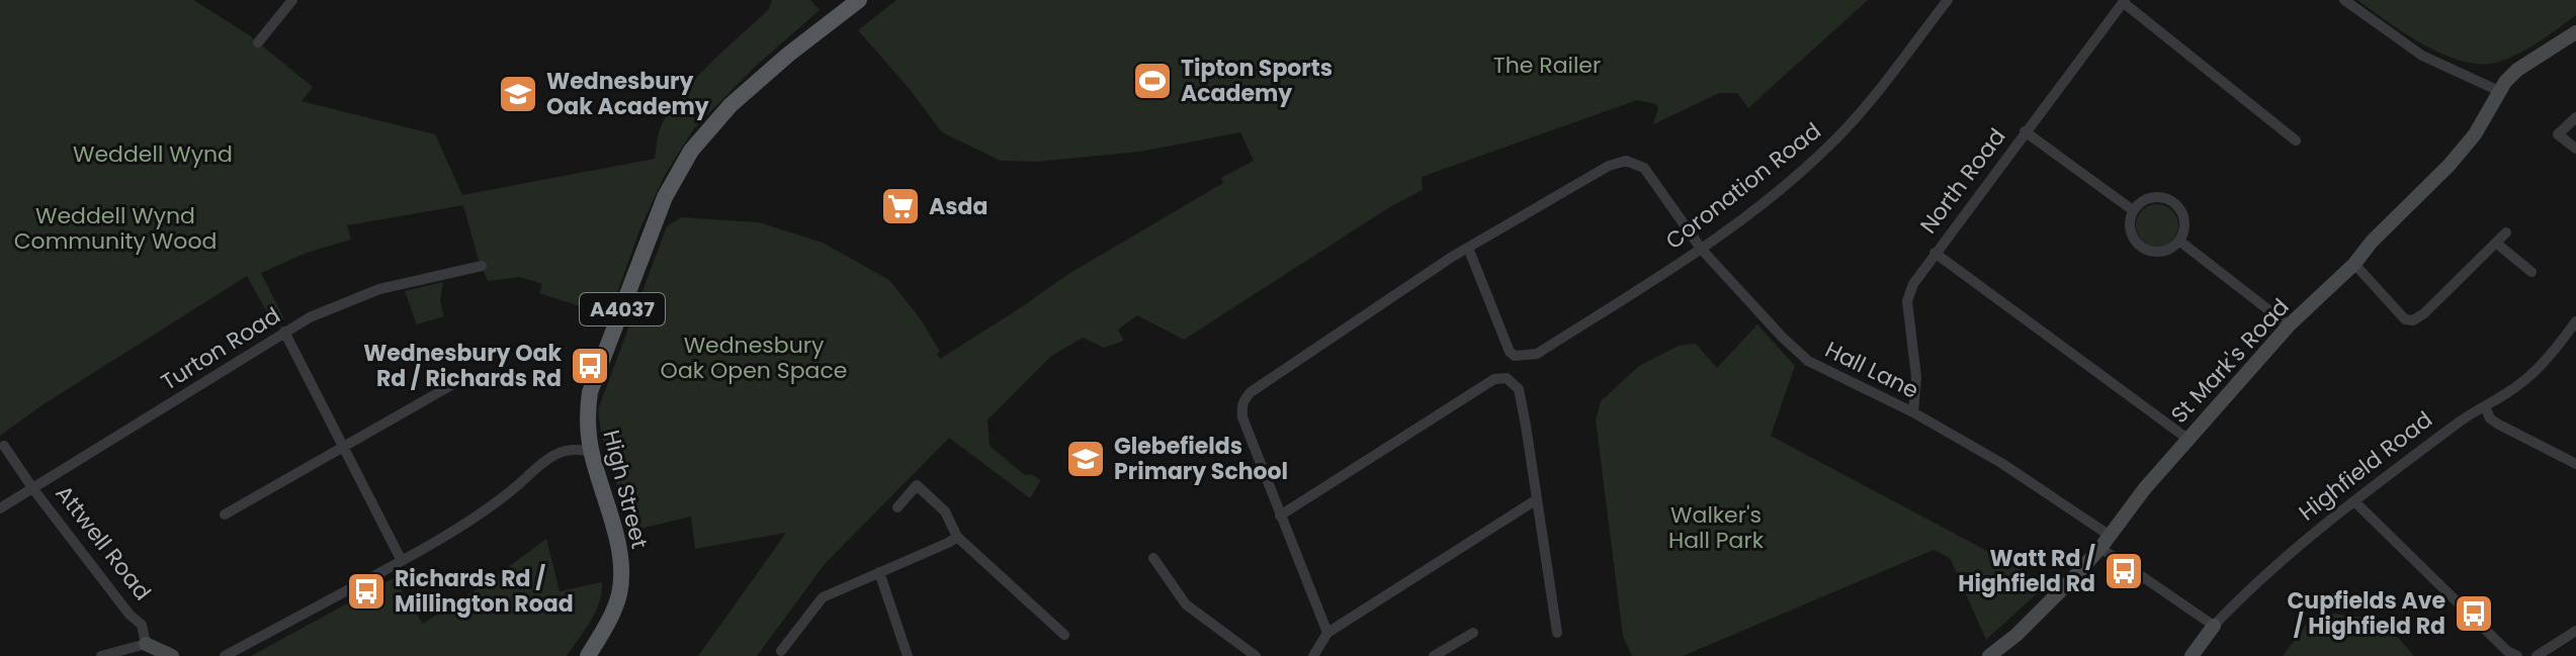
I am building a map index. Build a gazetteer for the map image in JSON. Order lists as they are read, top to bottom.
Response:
{
  "streets": {
    "main road": ["A4037", "High Street"],
    "street": [
      "North Road",
      "Coronation Road",
      "Turton Road",
      "St Mark's Road",
      "Hall Lane",
      "Highfield Road",
      "Attwell Road"
    ]
  },
  "crossings": [
    ["North Road", "Hall Lane"],
    ["Coronation Road", "Hall Lane"],
    ["Turton Road", "Attwell Road"],
    ["St Mark's Road", "Hall Lane"],
    ["Hall Lane", "Highfield Road"]
  ],
  "parks": [
    "The Railer",
    "Weddell Wynd",
    "Weddell Wynd Community Wood",
    "Wednesbury Oak Open Space",
    "Walker's Hall Park"
  ],
  "places": {
    "sports": ["Tipton Sports Academy"],
    "school or university": ["Wednesbury Oak Academy", "Glebefields Primary School"],
    "supermarket": ["Asda"],
    "bus stop": [
      "Wednesbury Oak Rd / Richards Rd",
      "Watt Rd / Highfield Rd",
      "Richards Rd / Millington Road",
      "Cupfields Ave / Highfield Rd"
    ]
  }
}
